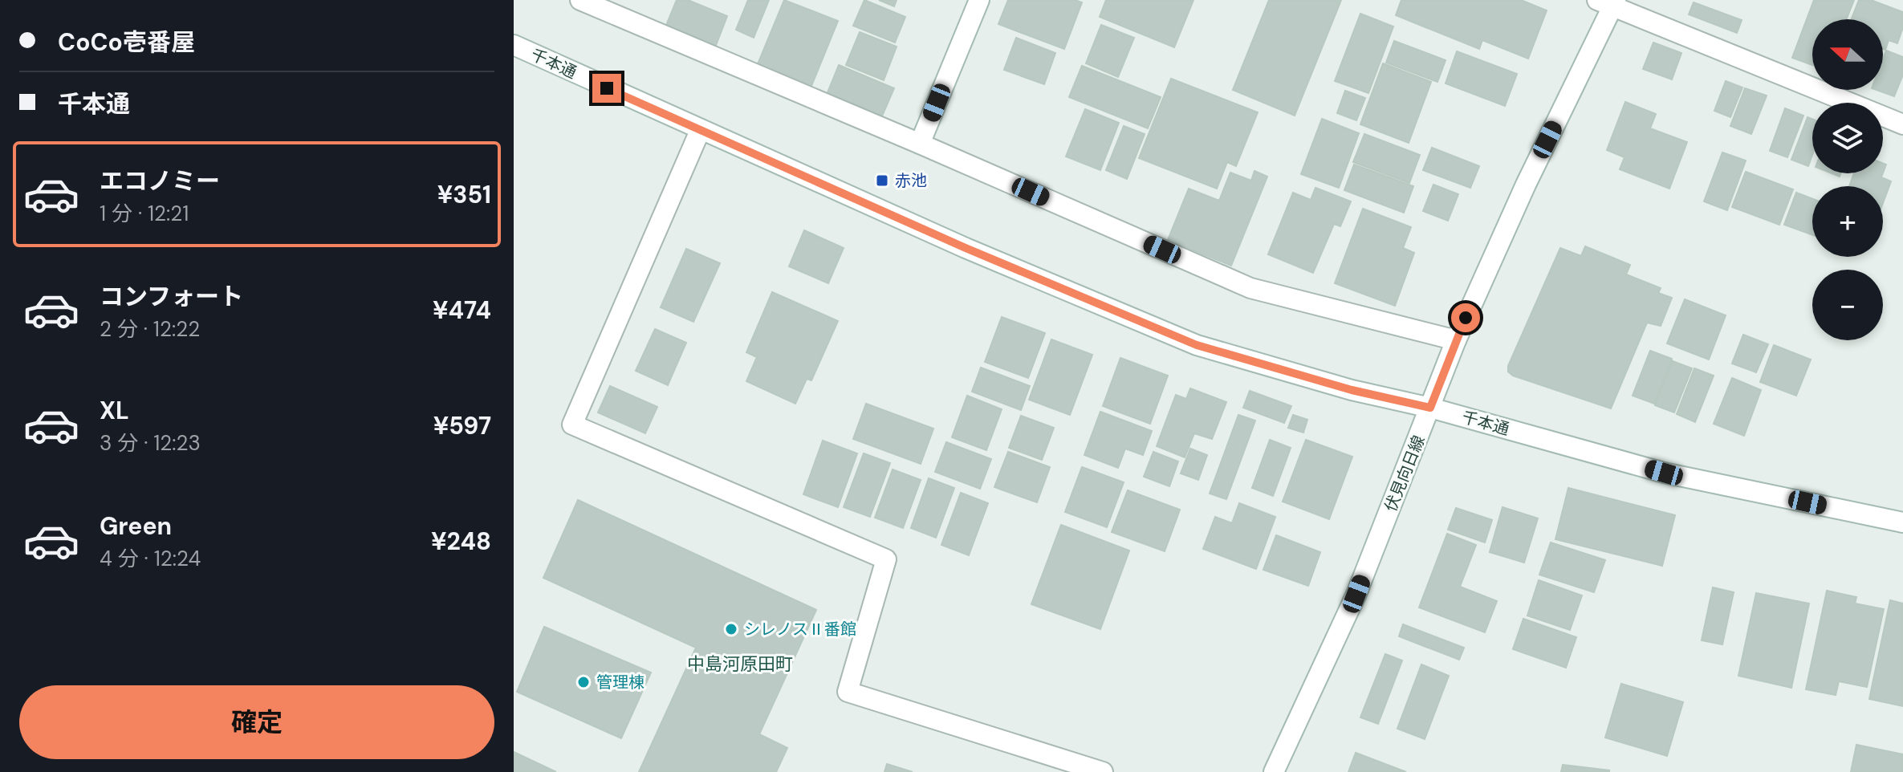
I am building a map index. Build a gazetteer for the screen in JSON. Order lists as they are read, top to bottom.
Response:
{
  "streets": {
    "street": ["千本通", "伏見向日線"]
  },
  "crossings": [
    ["千本通", "伏見向日線"]
  ],
  "districts": ["中島河原田町"],
  "places": {
    "transit": ["赤池"],
    "other": ["シレノスⅡ番館", "管理棟"]
  },
  "north": "left",
  "page": {
    "banner": ["CoCo壱番屋", "千本通"],
    "map_buttons": ["+", "−"],
    "list": [
      {
        "name": "エコノミー",
        "note": "1 分 · 12:21",
        "value": "¥351"
      },
      {
        "name": "コンフォート",
        "note": "2 分 · 12:22",
        "value": "¥474"
      },
      {
        "name": "XL",
        "note": "3 分 · 12:23",
        "value": "¥597"
      },
      {
        "name": "Green",
        "note": "4 分 · 12:24",
        "value": "¥248"
      }
    ],
    "buttons": "確定"
  }
}
